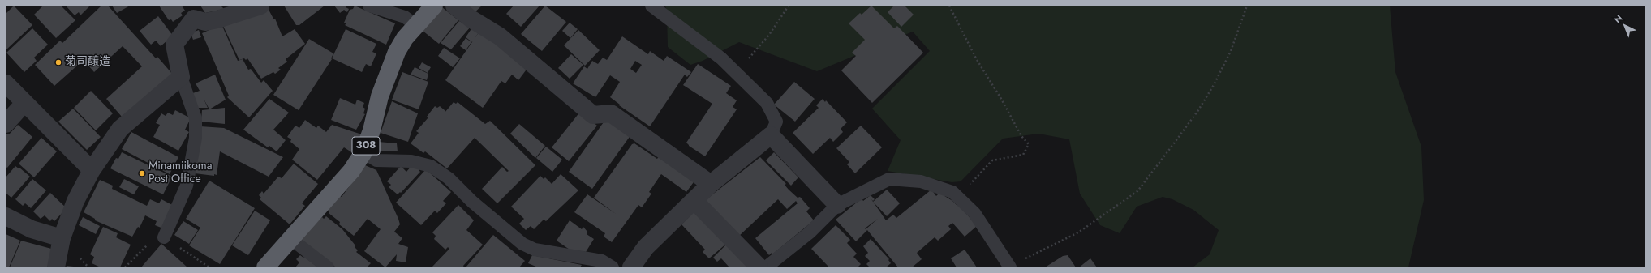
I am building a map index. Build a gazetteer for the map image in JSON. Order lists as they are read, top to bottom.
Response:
{
  "streets": {
    "highway": ["308"]
  },
  "places": ["菊司醸造", "Minamiikoma Post Office"],
  "north": "top left"
}
